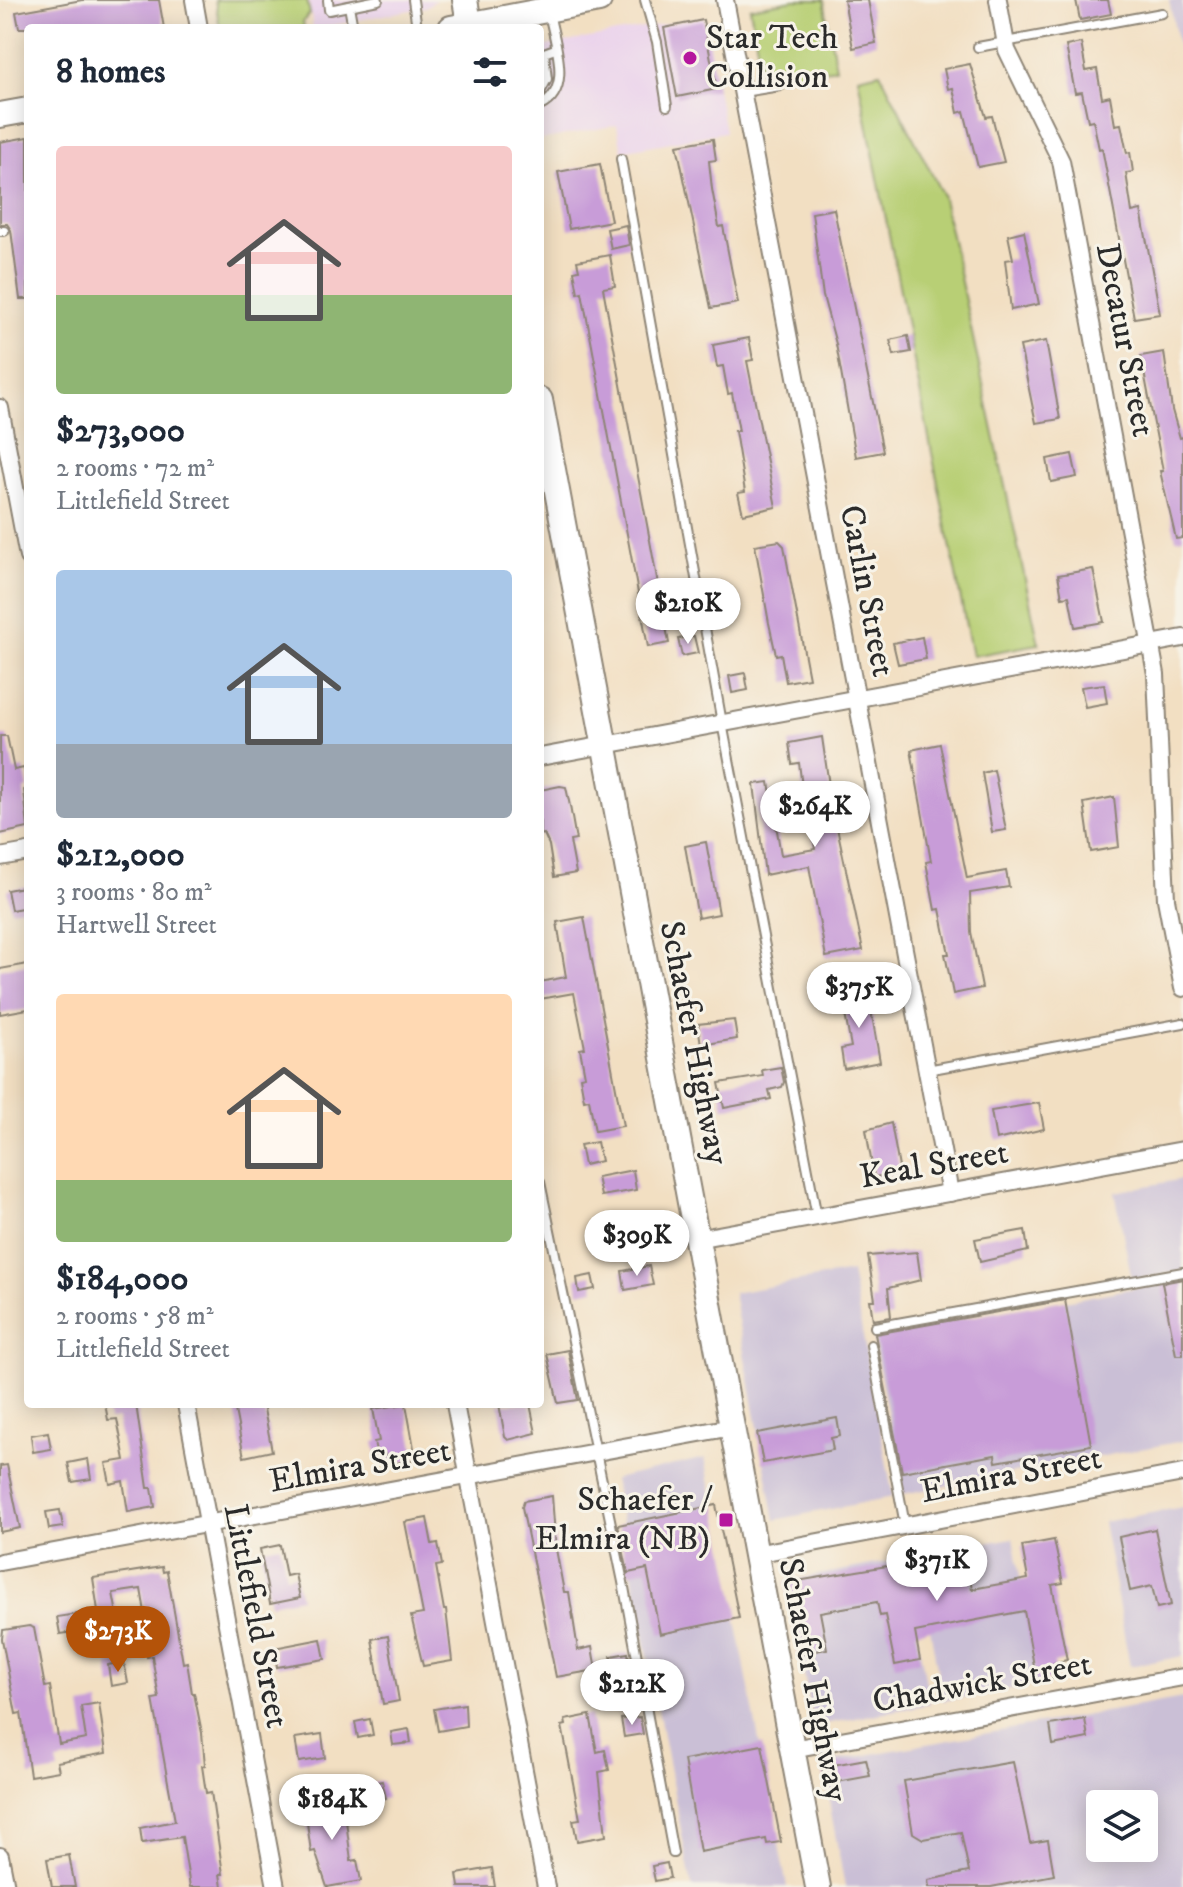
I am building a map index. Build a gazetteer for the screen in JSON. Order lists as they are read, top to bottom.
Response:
{
  "streets": {
    "main road": ["Schaefer Highway"],
    "street": [
      "Decatur Street",
      "Carlin Street",
      "Keal Street",
      "Elmira Street",
      "Littlefield Street",
      "Chadwick Street"
    ]
  },
  "crossings": [
    ["Carlin Street", "Keal Street"],
    ["Schaefer Highway", "Keal Street"],
    ["Schaefer Highway", "Elmira Street"],
    ["Schaefer Highway", "Chadwick Street"],
    ["Elmira Street", "Littlefield Street"]
  ],
  "places": {
    "other": ["Star Tech Collision"],
    "transit": ["Schaefer / Elmira (NB)"]
  },
  "page": {
    "heading": "8 homes",
    "list": [
      {
        "name": "$273,000",
        "note": "2 rooms · 72 m² · Littlefield Street"
      },
      {
        "name": "$212,000",
        "note": "3 rooms · 80 m² · Hartwell Street"
      },
      {
        "name": "$184,000",
        "note": "2 rooms · 58 m² · Littlefield Street"
      }
    ],
    "price": [
      "$210K",
      "$264K",
      "$375K",
      "$309K",
      "$371K",
      "$273K",
      "$212K",
      "$184K"
    ]
  }
}
